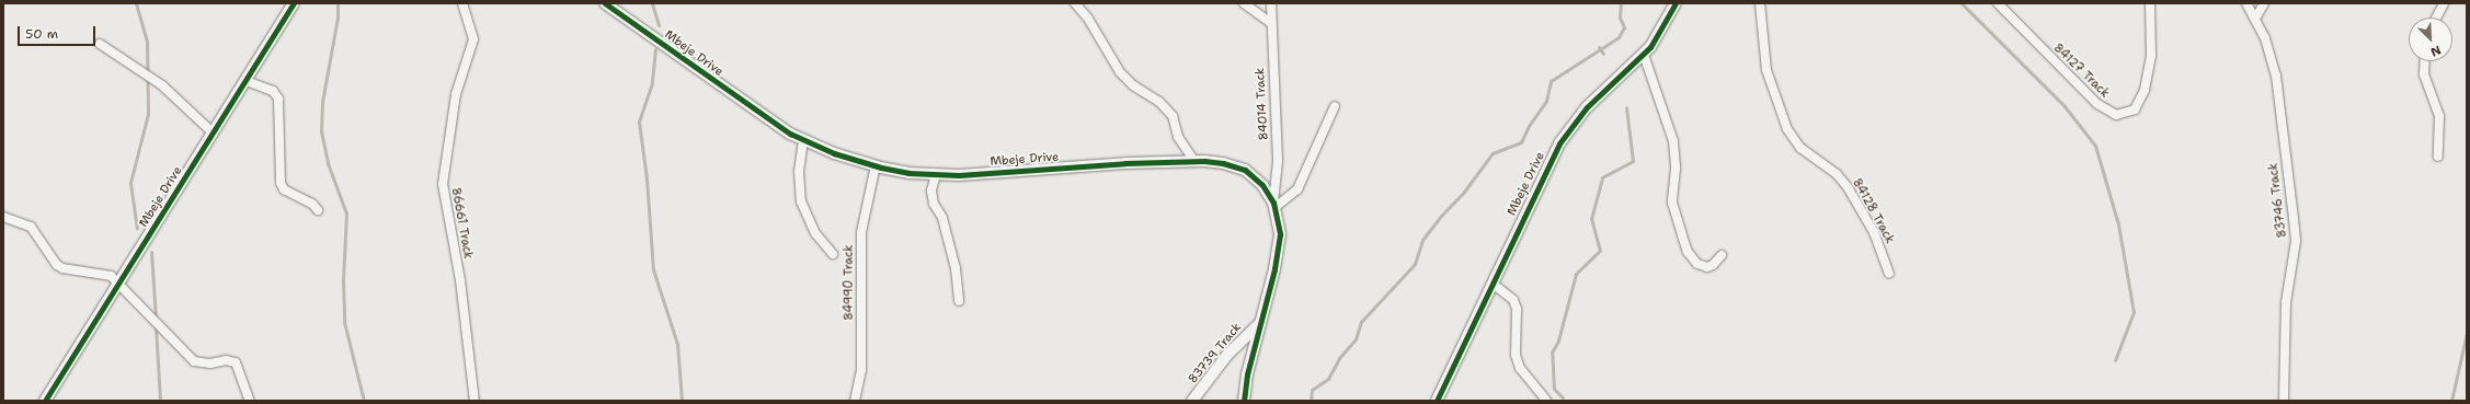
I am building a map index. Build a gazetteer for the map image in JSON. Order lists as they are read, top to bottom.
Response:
{
  "streets": {
    "street": [
      "Mbeje Drive",
      "84127 Track",
      "84014 Track",
      "83746 Track",
      "84128 Track",
      "86661 Track",
      "84990 Track",
      "83739 Track"
    ]
  },
  "crossings": [
    ["Mbeje Drive", "84014 Track"],
    ["Mbeje Drive", "84990 Track"],
    ["Mbeje Drive", "83739 Track"]
  ],
  "scale_bar": "50 m",
  "north": "bottom right"
}
